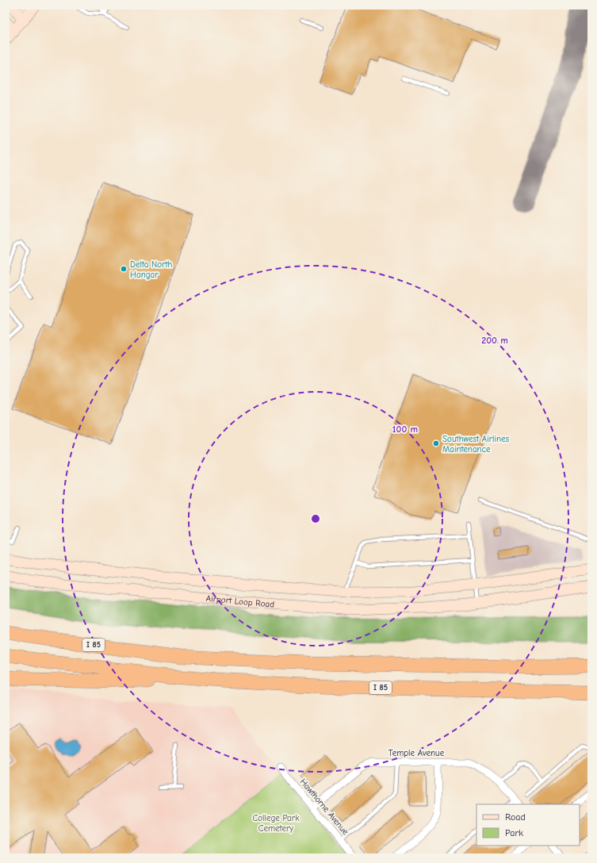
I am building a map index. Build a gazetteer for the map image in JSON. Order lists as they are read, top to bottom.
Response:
{
  "streets": {
    "highway": ["I 85"],
    "main road": ["Airport Loop Road"],
    "street": ["Temple Avenue", "Hawthorne Avenue"]
  },
  "crossings": [
    ["Temple Avenue", "Hawthorne Avenue"]
  ],
  "parks": ["College Park Cemetery"],
  "places": ["Delta North Hangar", "Southwest Airlines Maintenance"],
  "legend": ["Road", "Park"],
  "rings": ["200 m", "100 m"]
}
